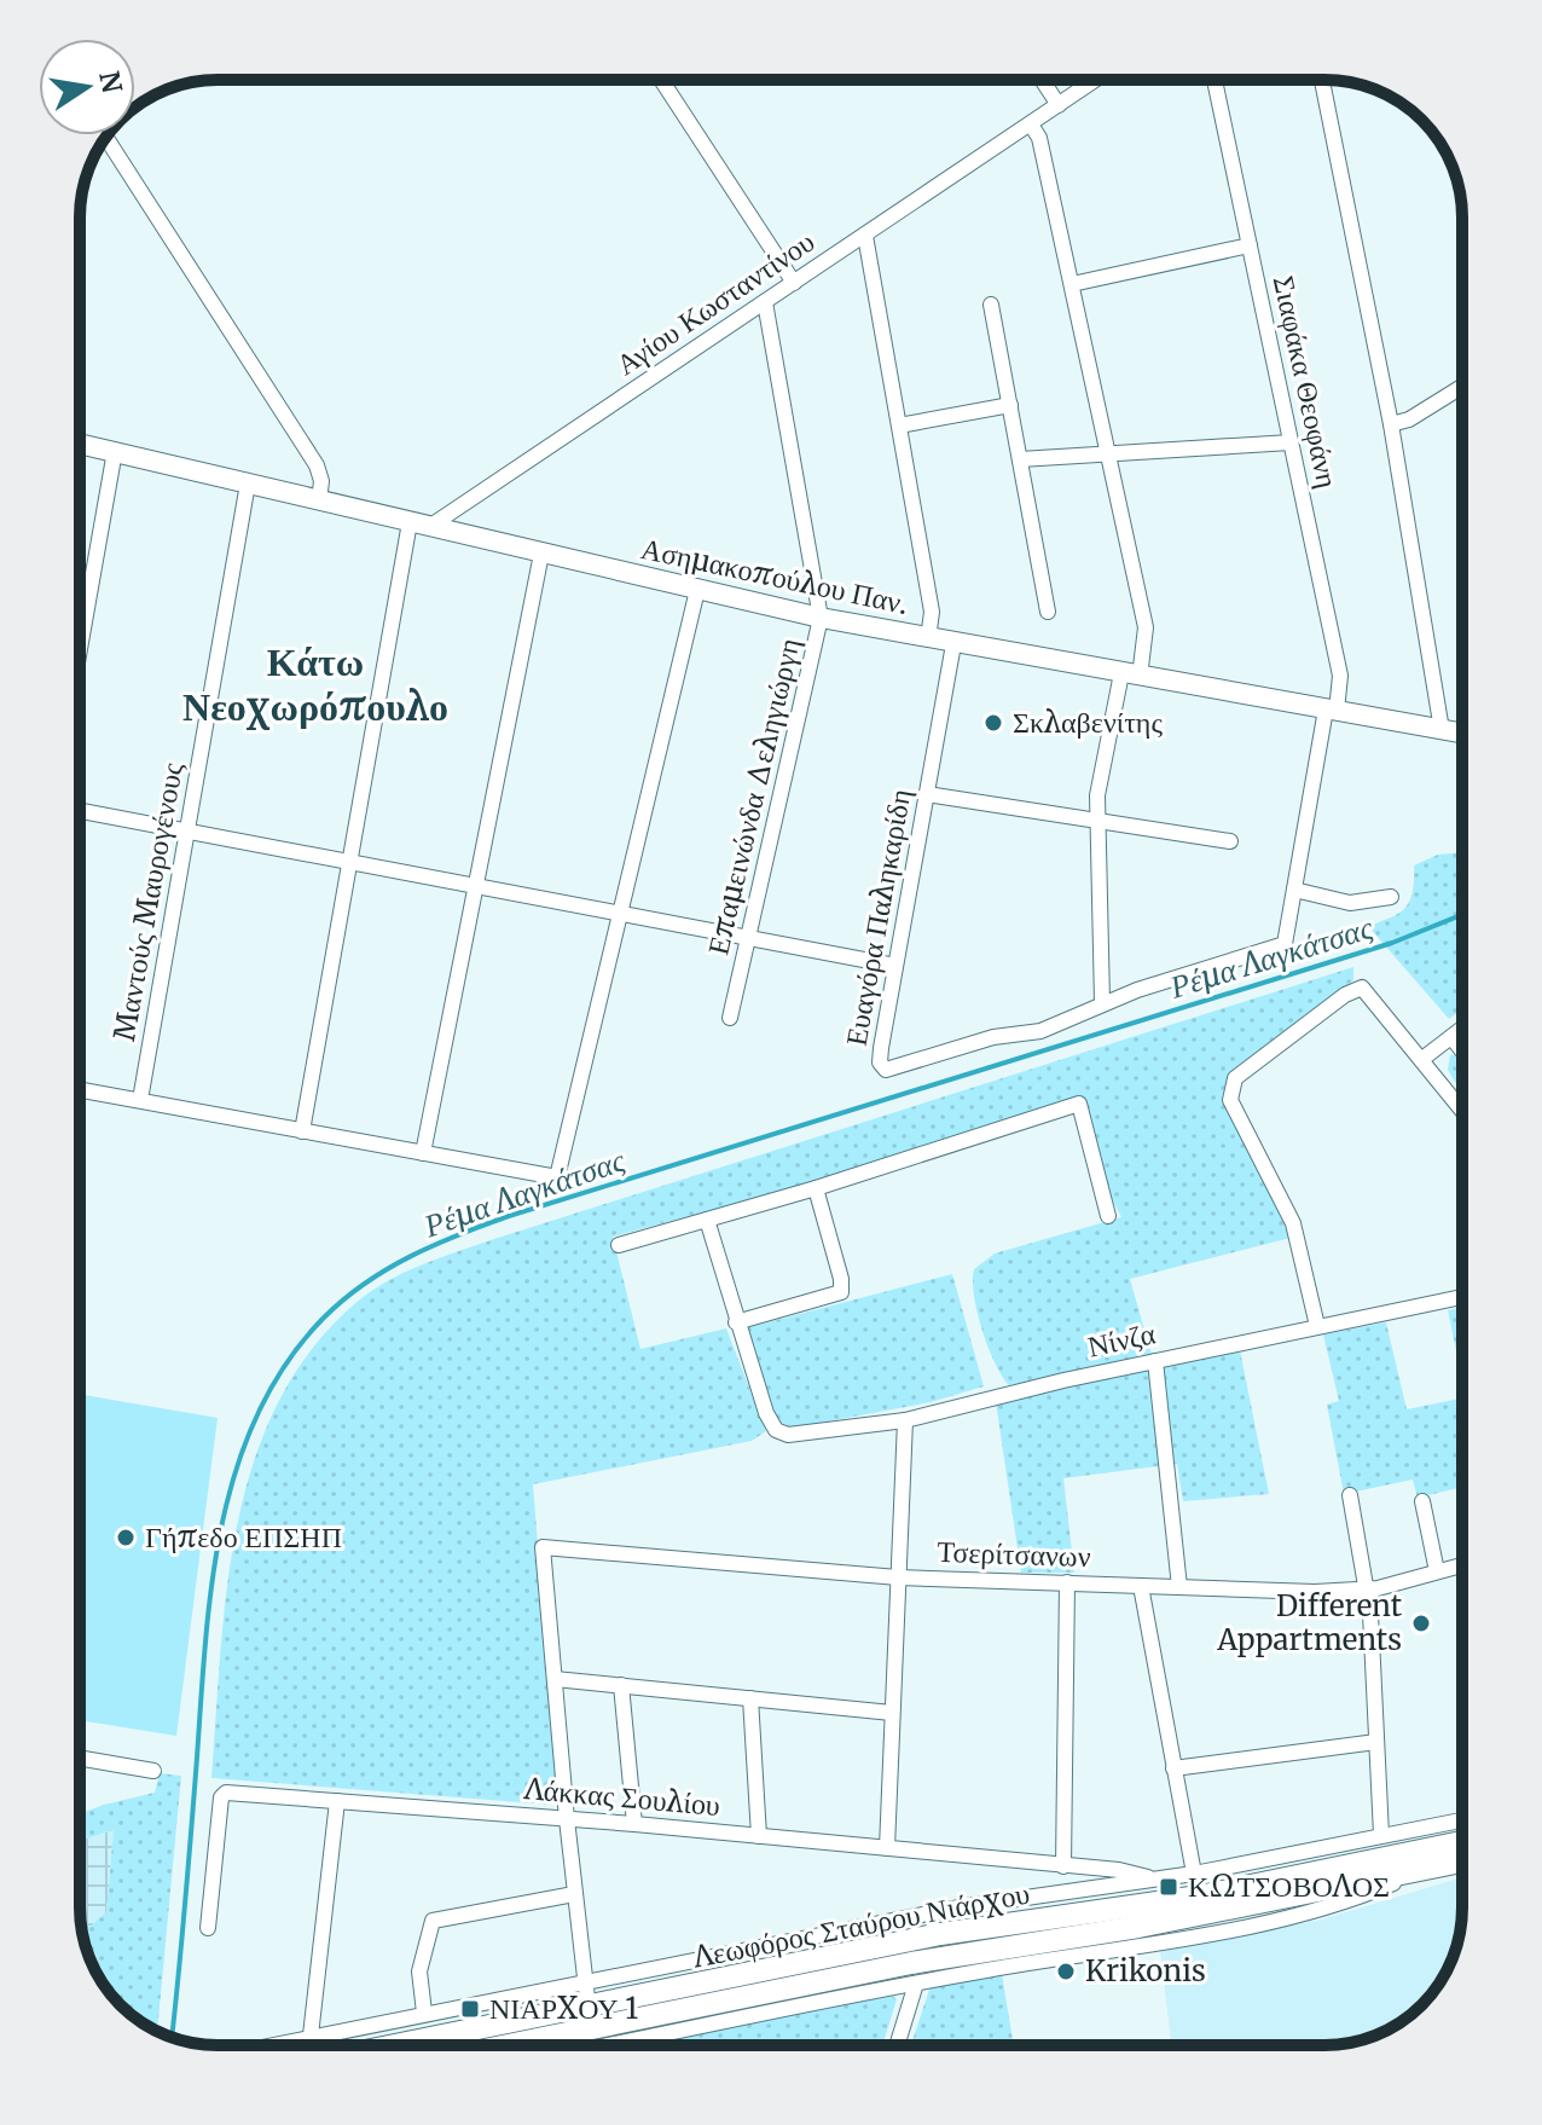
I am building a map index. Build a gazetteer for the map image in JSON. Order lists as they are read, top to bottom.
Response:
{
  "streets": {
    "main road": ["Λεωφόρος Σταύρου Νιάρχου"],
    "street": [
      "Αγίου Κωσταντίνου",
      "Σιαφάκα Θεοφάνη",
      "Ασημακοπούλου Παν.",
      "Επαμεινώνδα Δεληγιώργη",
      "Μαντούς Μαυρογένους",
      "Ευαγόρα Παληκαρίδη",
      "Νίνζα",
      "Τσερίτσανων",
      "Λάκκας Σουλίου"
    ]
  },
  "crossings": [
    ["Αγίου Κωσταντίνου", "Ασημακοπούλου Παν."],
    ["Αγίου Κωσταντίνου", "Επαμεινώνδα Δεληγιώργη"],
    ["Σιαφάκα Θεοφάνη", "Ασημακοπούλου Παν."],
    ["Σιαφάκα Θεοφάνη", "Ευαγόρα Παληκαρίδη"],
    ["Ασημακοπούλου Παν.", "Επαμεινώνδα Δεληγιώργη"],
    ["Ασημακοπούλου Παν.", "Μαντούς Μαυρογένους"],
    ["Ασημακοπούλου Παν.", "Ευαγόρα Παληκαρίδη"]
  ],
  "districts": ["Κάτω Νεοχωρόπουλο"],
  "water": ["Ρέμα Λαγκάτσας"],
  "places": {
    "other": [
      "Σκλαβενίτης",
      "Γήπεδο ΕΠΣΗΠ",
      "Different Appartments",
      "Krikonis"
    ],
    "transit": ["ΚΩΤΣΟΒΟΛΟΣ", "ΝΙΑΡΧΟΥ 1"]
  },
  "north": "right"
}
